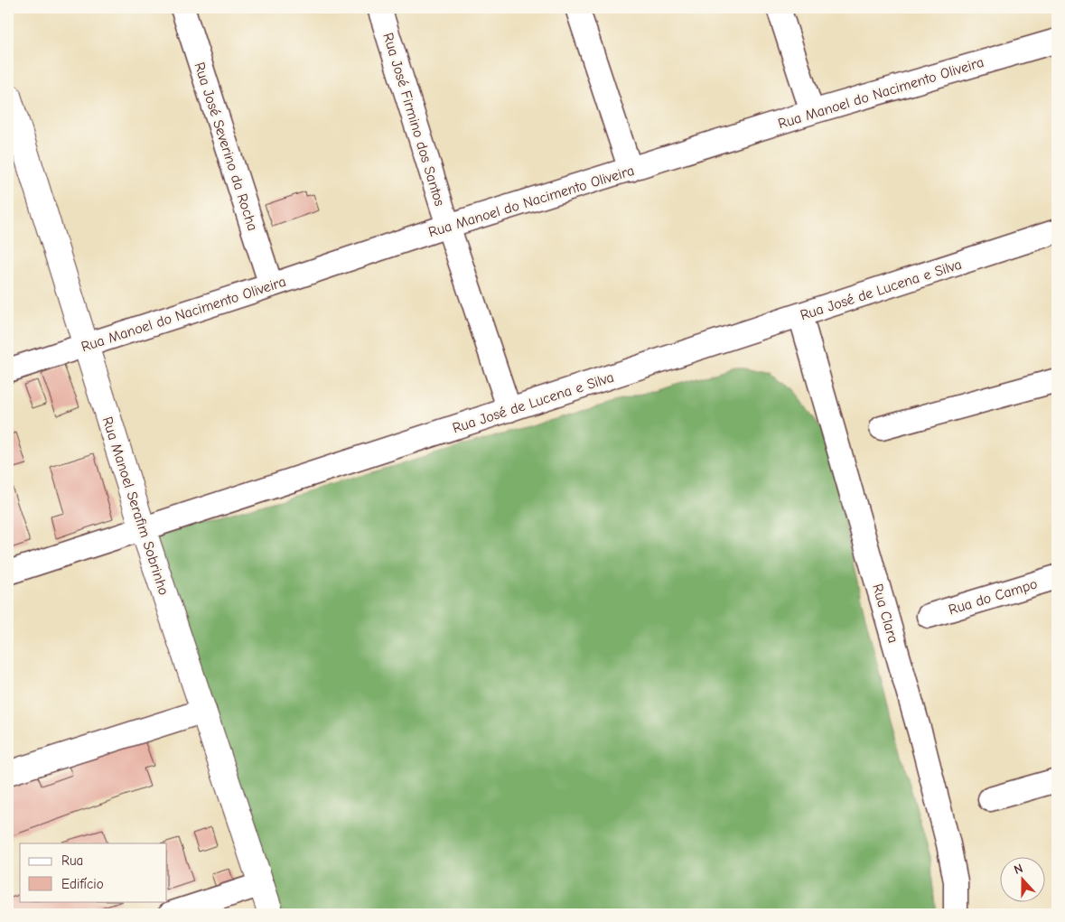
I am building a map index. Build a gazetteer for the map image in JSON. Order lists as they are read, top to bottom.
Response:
{
  "streets": {
    "street": [
      "Rua Manoel do Nacimento Oliveira",
      "Rua José Firmino dos Santos",
      "Rua José Severino da Rocha",
      "Rua José de Lucena e Silva",
      "Rua Manoel Serafim Sobrinho",
      "Rua do Campo",
      "Rua Clara"
    ]
  },
  "crossings": [
    ["Rua Manoel do Nacimento Oliveira", "Rua José Firmino dos Santos"],
    ["Rua Manoel do Nacimento Oliveira", "Rua José Severino da Rocha"],
    ["Rua Manoel do Nacimento Oliveira", "Rua Manoel Serafim Sobrinho"],
    ["Rua José Firmino dos Santos", "Rua José de Lucena e Silva"],
    ["Rua José de Lucena e Silva", "Rua Manoel Serafim Sobrinho"],
    ["Rua José de Lucena e Silva", "Rua Clara"]
  ],
  "legend": ["Rua", "Edifício"],
  "north": "top"
}
